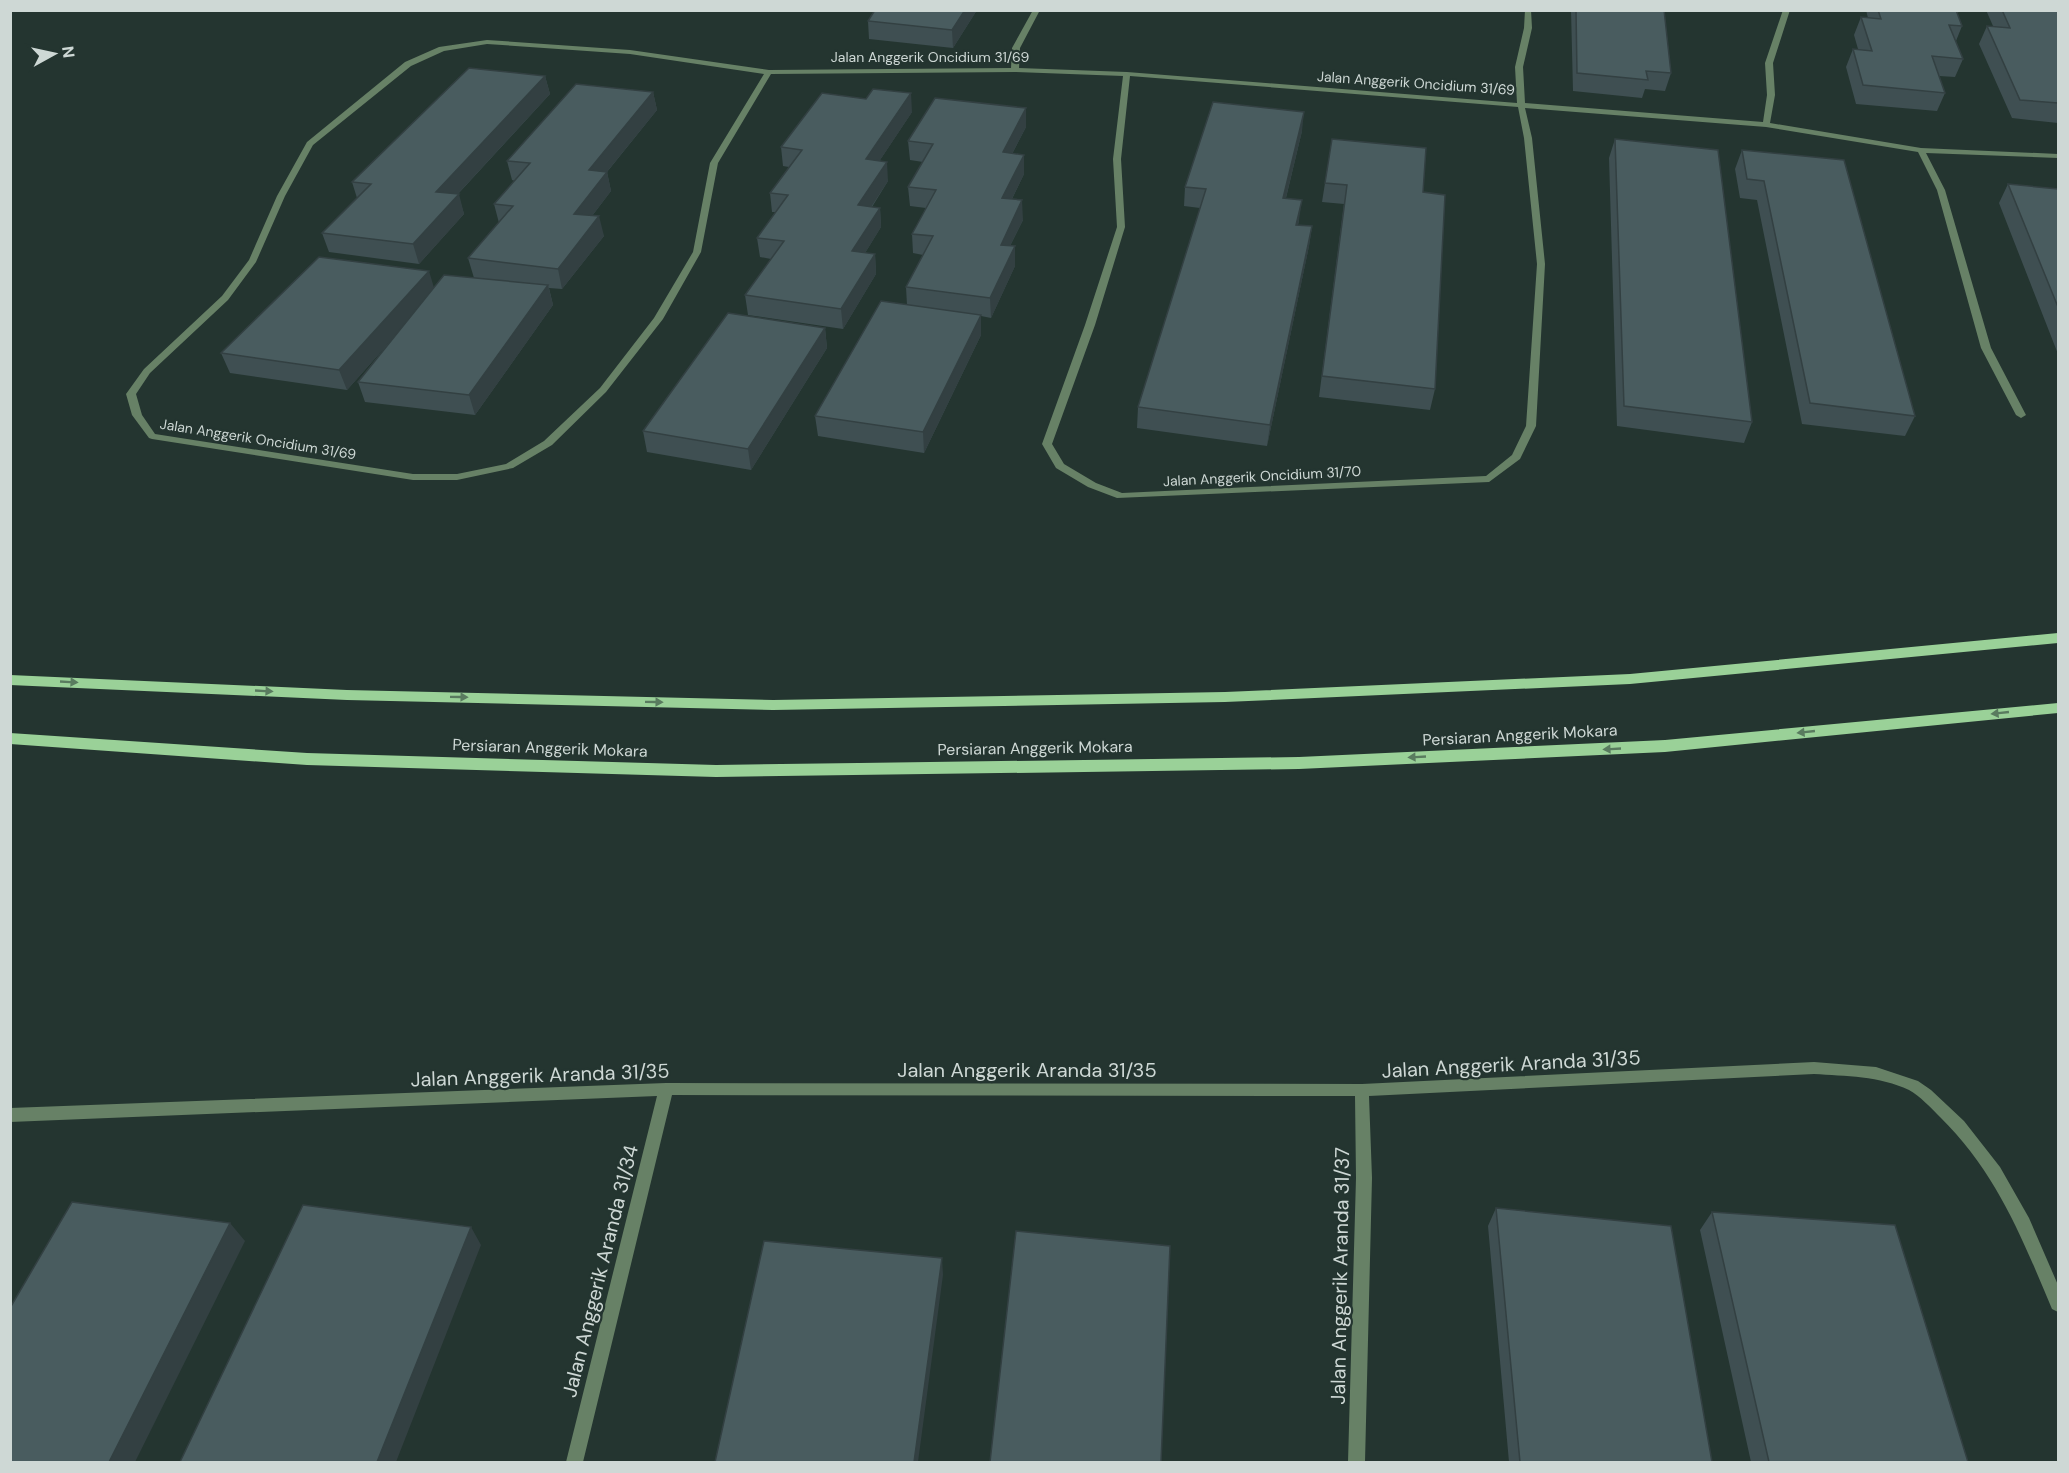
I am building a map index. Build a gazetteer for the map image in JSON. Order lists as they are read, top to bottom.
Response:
{
  "streets": {
    "main road": ["Persiaran Anggerik Mokara"],
    "street": [
      "Jalan Anggerik Oncidium 31/69",
      "Jalan Anggerik Oncidium 31/70",
      "Jalan Anggerik Aranda 31/35",
      "Jalan Anggerik Aranda 31/34",
      "Jalan Anggerik Aranda 31/37"
    ]
  },
  "crossings": [
    ["Jalan Anggerik Oncidium 31/69", "Jalan Anggerik Oncidium 31/70"],
    ["Jalan Anggerik Aranda 31/35", "Jalan Anggerik Aranda 31/34"],
    ["Jalan Anggerik Aranda 31/35", "Jalan Anggerik Aranda 31/37"]
  ],
  "north": "right"
}
